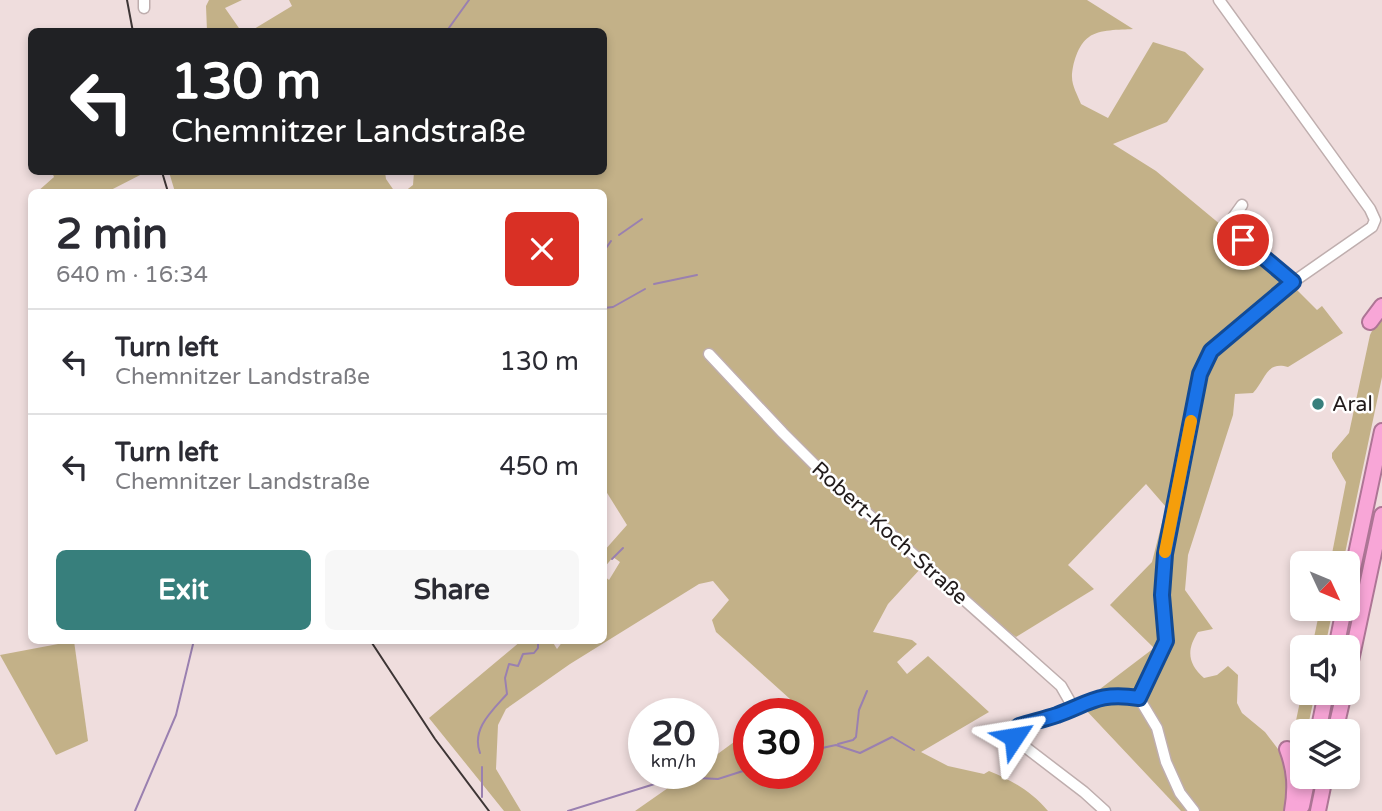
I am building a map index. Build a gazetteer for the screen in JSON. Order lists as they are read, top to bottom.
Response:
{
  "streets": {
    "street": ["Robert-Koch-Straße"]
  },
  "places": ["Aral"],
  "north": "bottom right",
  "page": {
    "turn": ["130 m", "Chemnitzer Landstraße"],
    "heading": ["2 min", "640 m · 16:34"],
    "list": [
      {
        "name": "Turn left",
        "note": "Chemnitzer Landstraße",
        "value": "130 m"
      },
      {
        "name": "Turn left",
        "note": "Chemnitzer Landstraße",
        "value": "450 m"
      }
    ],
    "buttons": ["Exit", "Share"],
    "speed": "20 km/h",
    "limit": "30"
  }
}
